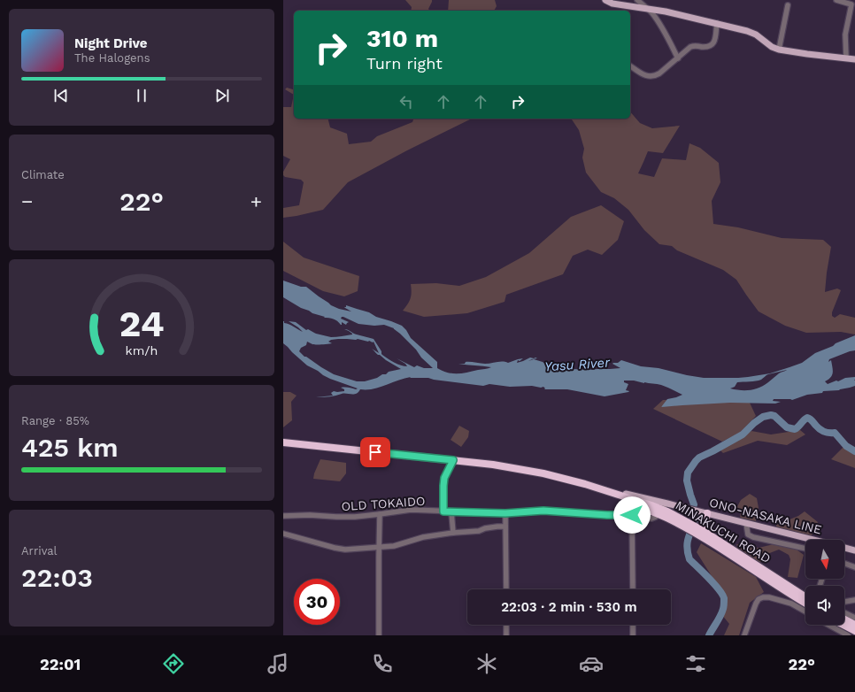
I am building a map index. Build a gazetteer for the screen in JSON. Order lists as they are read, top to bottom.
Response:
{
  "streets": {
    "highway": ["MINAKUCHI ROAD"],
    "main road": ["ONO-NASAKA LINE"],
    "street": ["OLD TOKAIDO"]
  },
  "crossings": [
    ["OLD TOKAIDO", "MINAKUCHI ROAD"],
    ["ONO-NASAKA LINE", "MINAKUCHI ROAD"]
  ],
  "water": ["Yasu River"],
  "north": "bottom",
  "page": {
    "turn": ["310 m", "Turn right"],
    "song": ["Night Drive", "The Halogens"],
    "tile": [
      "Climate",
      ["Range · 85%", "425 km"],
      ["Arrival", "22:03"]
    ],
    "heat": ["−", "22°", "+"],
    "limit": "30",
    "trip": "22:03 · 2 min · 530 m",
    "tabs": ["22:01", "22°"],
    "gauge": ["24", "km/h"]
  }
}
